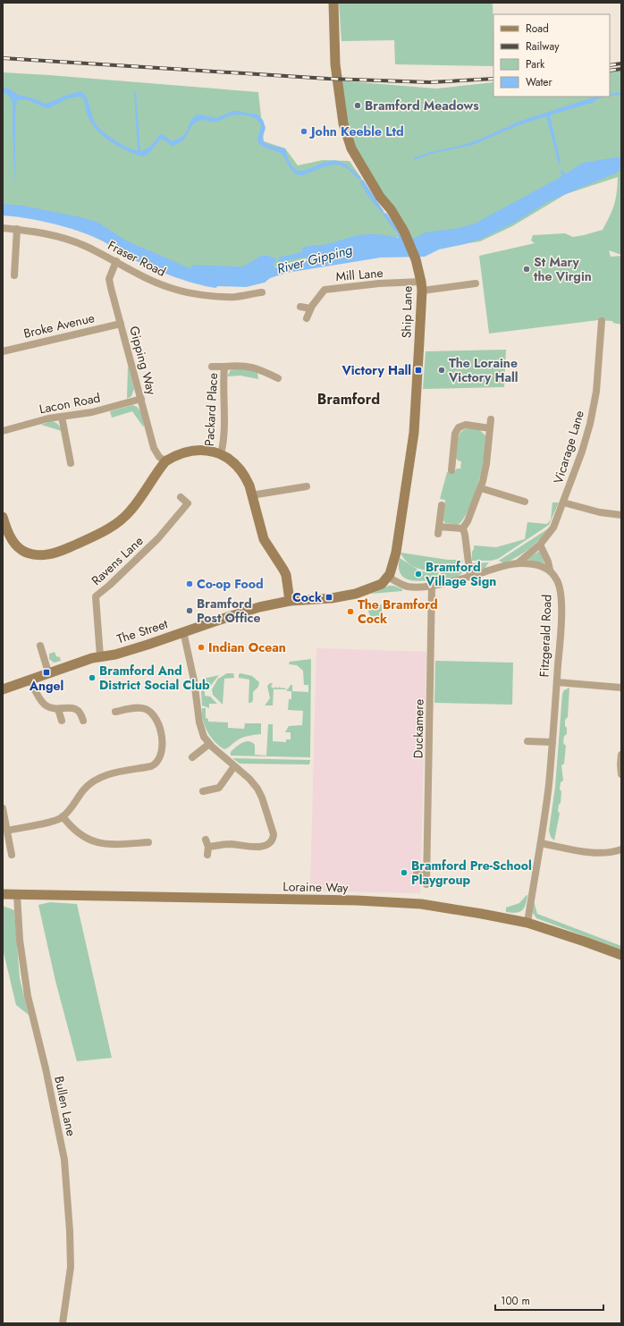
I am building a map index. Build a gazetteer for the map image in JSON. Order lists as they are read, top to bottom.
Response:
{
  "streets": {
    "main road": ["Ship Lane", "The Street", "Loraine Way"],
    "street": [
      "Fraser Road",
      "Mill Lane",
      "Broke Avenue",
      "Gipping Way",
      "Lacon Road",
      "Packard Place",
      "Vicarage Lane",
      "Ravens Lane",
      "Fitzgerald Road",
      "Duckamere",
      "Bullen Lane"
    ]
  },
  "crossings": [
    ["Fraser Road", "Gipping Way"],
    ["Mill Lane", "Ship Lane"],
    ["Broke Avenue", "Gipping Way"],
    ["Gipping Way", "Lacon Road"],
    ["Vicarage Lane", "Fitzgerald Road"],
    ["Ravens Lane", "The Street"],
    ["Fitzgerald Road", "Loraine Way"],
    ["Loraine Way", "Bullen Lane"]
  ],
  "districts": ["Bramford"],
  "water": ["River Gipping"],
  "places": {
    "other": [
      "Bramford Meadows",
      "John Keeble Ltd",
      "St Mary the Virgin",
      "The Loraine Victory Hall",
      "Bramford Village Sign",
      "Co-op Food",
      "Bramford Post Office",
      "The Bramford Cock",
      "Indian Ocean",
      "Bramford And District Social Club",
      "Bramford Pre-School Playgroup"
    ],
    "transit": ["Victory Hall", "Cock", "Angel"]
  },
  "legend": [
    "Road",
    "Railway",
    "Park",
    "Water"
  ],
  "scale_bar": "100 m"
}
